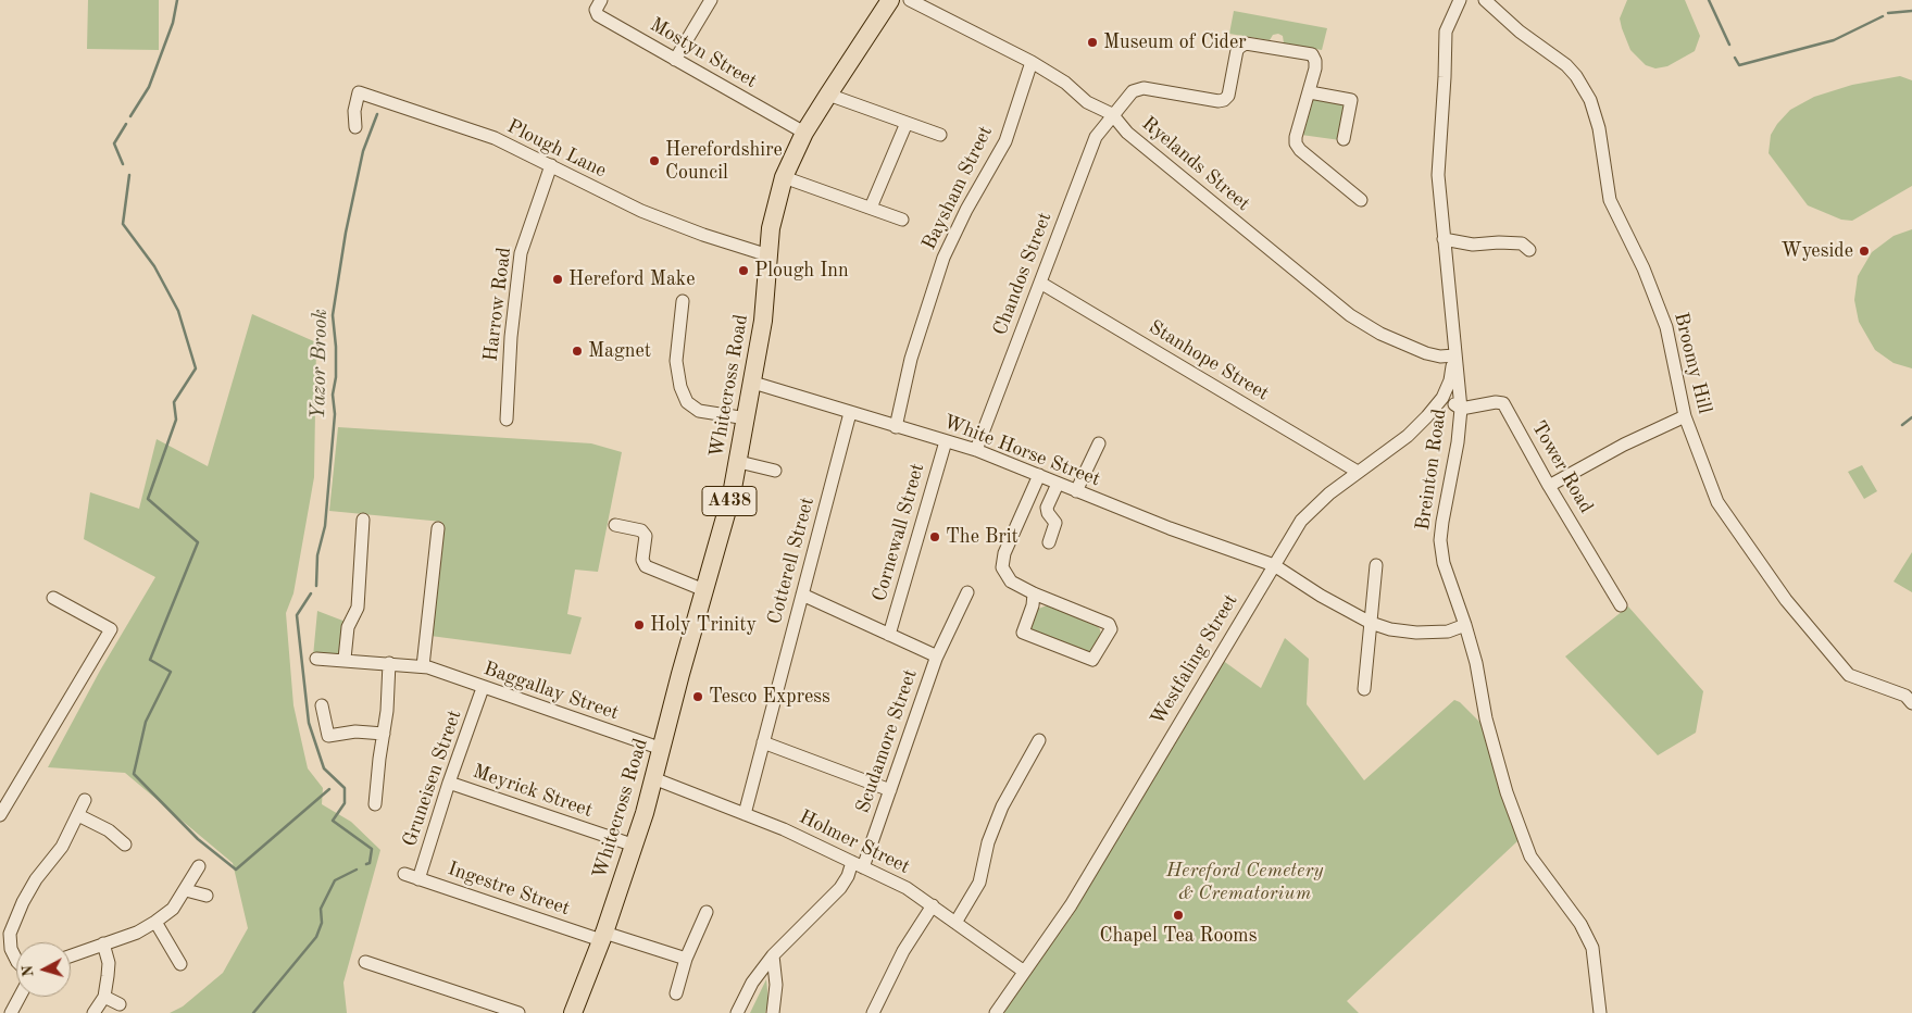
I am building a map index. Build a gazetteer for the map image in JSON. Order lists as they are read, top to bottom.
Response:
{
  "streets": {
    "highway": ["Whitecross Road", "A438"],
    "street": [
      "Mostyn Street",
      "Plough Lane",
      "Ryelands Street",
      "Baysham Street",
      "Chandos Street",
      "Harrow Road",
      "Stanhope Street",
      "Broomy Hill",
      "White Horse Street",
      "Tower Road",
      "Breinton Road",
      "Cornewall Street",
      "Cotterell Street",
      "Westfaling Street",
      "Baggallay Street",
      "Scudamore Street",
      "Gruneisen Street",
      "Meyrick Street",
      "Holmer Street",
      "Ingestre Street"
    ]
  },
  "crossings": [
    ["Mostyn Street", "Whitecross Road"],
    ["Plough Lane", "Harrow Road"],
    ["Plough Lane", "Whitecross Road"],
    ["Ryelands Street", "Baysham Street"],
    ["Ryelands Street", "Chandos Street"],
    ["Ryelands Street", "Breinton Road"],
    ["Ryelands Street", "Westfaling Street"],
    ["Baysham Street", "White Horse Street"],
    ["Chandos Street", "Stanhope Street"],
    ["Chandos Street", "White Horse Street"],
    ["Stanhope Street", "Westfaling Street"],
    ["Whitecross Road", "White Horse Street"],
    ["Whitecross Road", "Baggallay Street"],
    ["Whitecross Road", "Meyrick Street"],
    ["Whitecross Road", "Holmer Street"],
    ["Whitecross Road", "Ingestre Street"],
    ["White Horse Street", "Breinton Road"],
    ["White Horse Street", "Cornewall Street"],
    ["White Horse Street", "Cotterell Street"],
    ["White Horse Street", "Westfaling Street"],
    ["Tower Road", "Breinton Road"],
    ["Breinton Road", "Westfaling Street"],
    ["Cotterell Street", "Holmer Street"],
    ["Westfaling Street", "Holmer Street"],
    ["Baggallay Street", "Gruneisen Street"],
    ["Scudamore Street", "Holmer Street"],
    ["Gruneisen Street", "Meyrick Street"],
    ["Gruneisen Street", "Ingestre Street"]
  ],
  "water": ["Yazor Brook"],
  "parks": ["Hereford Cemetery & Crematorium"],
  "places": [
    "Museum of Cider",
    "Herefordshire Council",
    "Wyeside",
    "Plough Inn",
    "Hereford Make",
    "Magnet",
    "The Brit",
    "Holy Trinity",
    "Tesco Express",
    "Chapel Tea Rooms"
  ],
  "north": "left"
}
